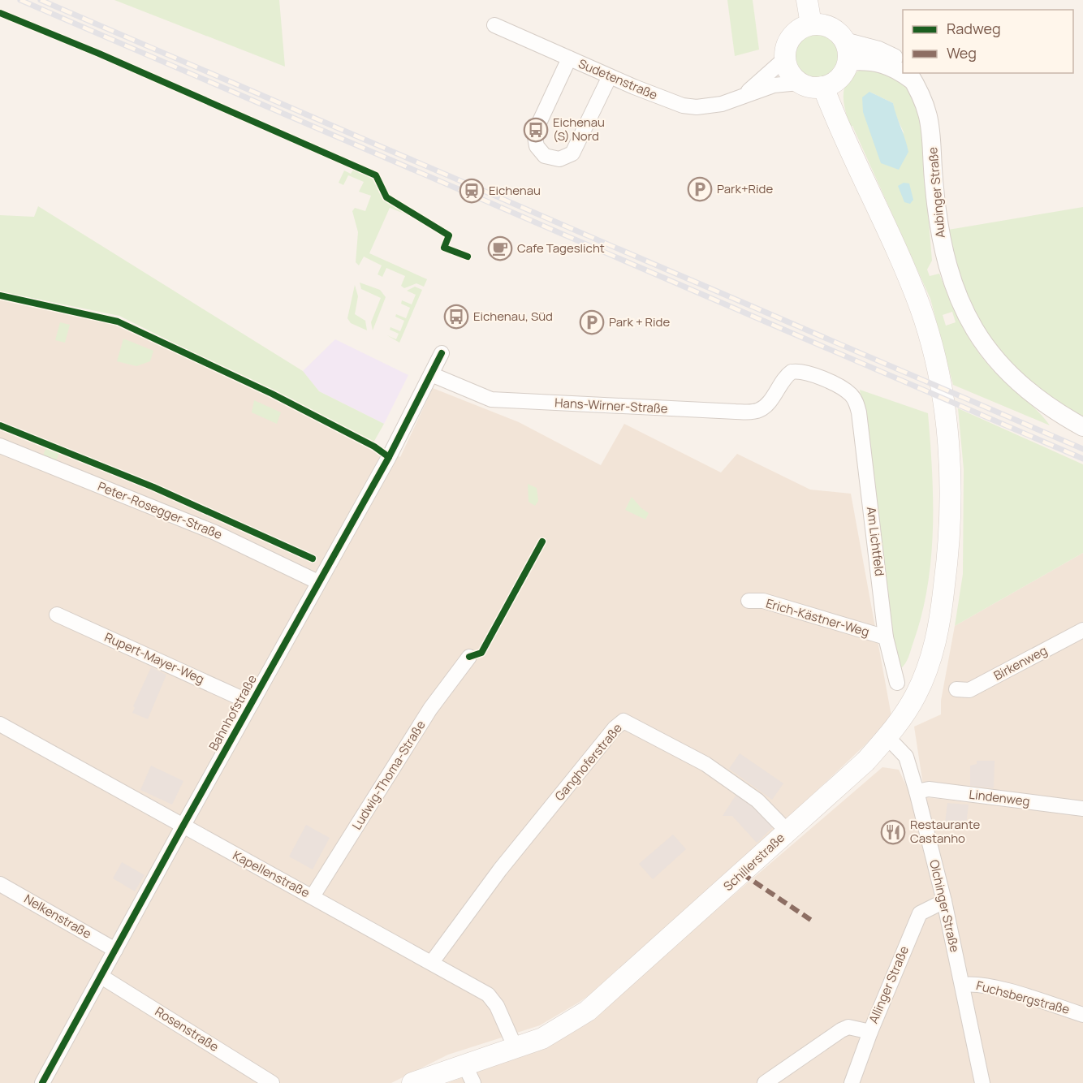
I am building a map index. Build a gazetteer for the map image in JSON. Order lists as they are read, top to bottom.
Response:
{
  "streets": {
    "main road": ["Schillerstraße"],
    "street": [
      "Sudetenstraße",
      "Aubinger Straße",
      "Hans-Wirner-Straße",
      "Peter-Rosegger-Straße",
      "Am Lichtfeld",
      "Erich-Kästner-Weg",
      "Rupert-Mayer-Weg",
      "Birkenweg",
      "Bahnhofstraße",
      "Ganghoferstraße",
      "Ludwig-Thoma-Straße",
      "Lindenweg",
      "Kapellenstraße",
      "Olchinger Straße",
      "Nelkenstraße",
      "Allinger Straße",
      "Fuchsbergstraße",
      "Rosenstraße"
    ]
  },
  "crossings": [
    ["Sudetenstraße", "Aubinger Straße"],
    ["Sudetenstraße", "Schillerstraße"],
    ["Aubinger Straße", "Schillerstraße"],
    ["Hans-Wirner-Straße", "Am Lichtfeld"],
    ["Hans-Wirner-Straße", "Bahnhofstraße"],
    ["Peter-Rosegger-Straße", "Bahnhofstraße"],
    ["Am Lichtfeld", "Erich-Kästner-Weg"],
    ["Rupert-Mayer-Weg", "Bahnhofstraße"],
    ["Bahnhofstraße", "Kapellenstraße"],
    ["Bahnhofstraße", "Nelkenstraße"],
    ["Bahnhofstraße", "Rosenstraße"],
    ["Ganghoferstraße", "Schillerstraße"],
    ["Ganghoferstraße", "Kapellenstraße"],
    ["Ludwig-Thoma-Straße", "Kapellenstraße"],
    ["Lindenweg", "Olchinger Straße"],
    ["Schillerstraße", "Kapellenstraße"],
    ["Schillerstraße", "Olchinger Straße"],
    ["Olchinger Straße", "Allinger Straße"],
    ["Olchinger Straße", "Fuchsbergstraße"]
  ],
  "places": {
    "bus stop": ["Eichenau (S) Nord", "Eichenau, Süd"],
    "parking": ["Park+Ride", "Park + Ride"],
    "station": ["Eichenau"],
    "cafe": ["Cafe Tageslicht"],
    "restaurant": ["Restaurante Castanho"]
  },
  "legend": ["Radweg", "Weg"]
}
